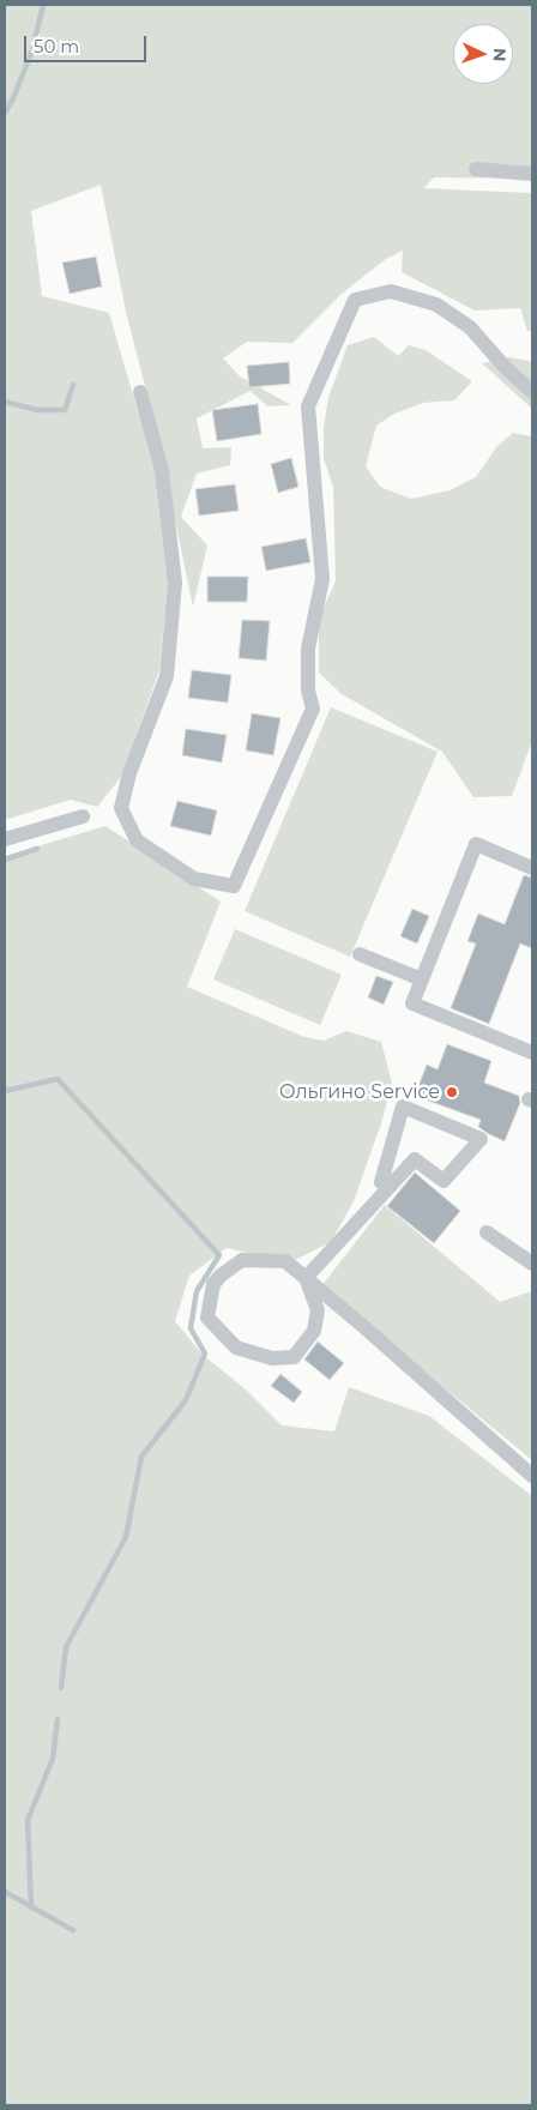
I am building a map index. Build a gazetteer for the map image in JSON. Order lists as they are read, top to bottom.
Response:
{
  "places": ["Ольгино Service"],
  "scale_bar": "50 m",
  "north": "right"
}
